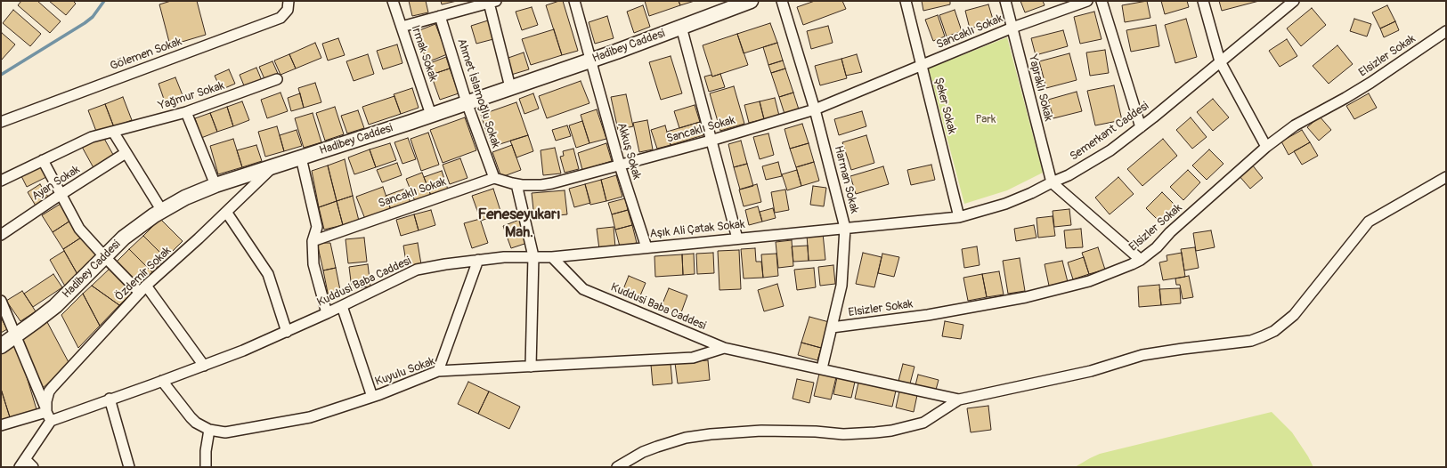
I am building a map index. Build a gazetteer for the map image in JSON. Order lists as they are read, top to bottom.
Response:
{
  "streets": {
    "main road": ["Hadibey Caddesi"],
    "street": [
      "Sancaklı Sokak",
      "Irmak Sokak",
      "Gölemen Sokak",
      "Elsizler Sokak",
      "Yapraklı Sokak",
      "Ahmet İslamoğlu Sokak",
      "Yağmur Sokak",
      "Şeker Sokak",
      "Semerkant Caddesi",
      "Akkuş Sokak",
      "Harman Sokak",
      "Ayan Sokak",
      "Aşık Ali Çatak Sokak",
      "Özdemir Sokak",
      "Kuddusi Baba Caddesi",
      "Kuyulu Sokak"
    ]
  },
  "crossings": [
    ["Sancaklı Sokak", "Yapraklı Sokak"],
    ["Sancaklı Sokak", "Ahmet İslamoğlu Sokak"],
    ["Sancaklı Sokak", "Şeker Sokak"],
    ["Sancaklı Sokak", "Akkuş Sokak"],
    ["Sancaklı Sokak", "Harman Sokak"],
    ["Hadibey Caddesi", "Irmak Sokak"],
    ["Hadibey Caddesi", "Ahmet İslamoğlu Sokak"],
    ["Hadibey Caddesi", "Akkuş Sokak"],
    ["Hadibey Caddesi", "Özdemir Sokak"],
    ["Elsizler Sokak", "Harman Sokak"],
    ["Yapraklı Sokak", "Semerkant Caddesi"],
    ["Şeker Sokak", "Semerkant Caddesi"],
    ["Semerkant Caddesi", "Harman Sokak"],
    ["Semerkant Caddesi", "Aşık Ali Çatak Sokak"],
    ["Akkuş Sokak", "Aşık Ali Çatak Sokak"],
    ["Harman Sokak", "Aşık Ali Çatak Sokak"],
    ["Harman Sokak", "Kuddusi Baba Caddesi"],
    ["Aşık Ali Çatak Sokak", "Kuddusi Baba Caddesi"],
    ["Özdemir Sokak", "Kuddusi Baba Caddesi"],
    ["Kuddusi Baba Caddesi", "Kuyulu Sokak"]
  ],
  "districts": ["Feneseyukarı Mah."],
  "parks": ["Park"]
}
